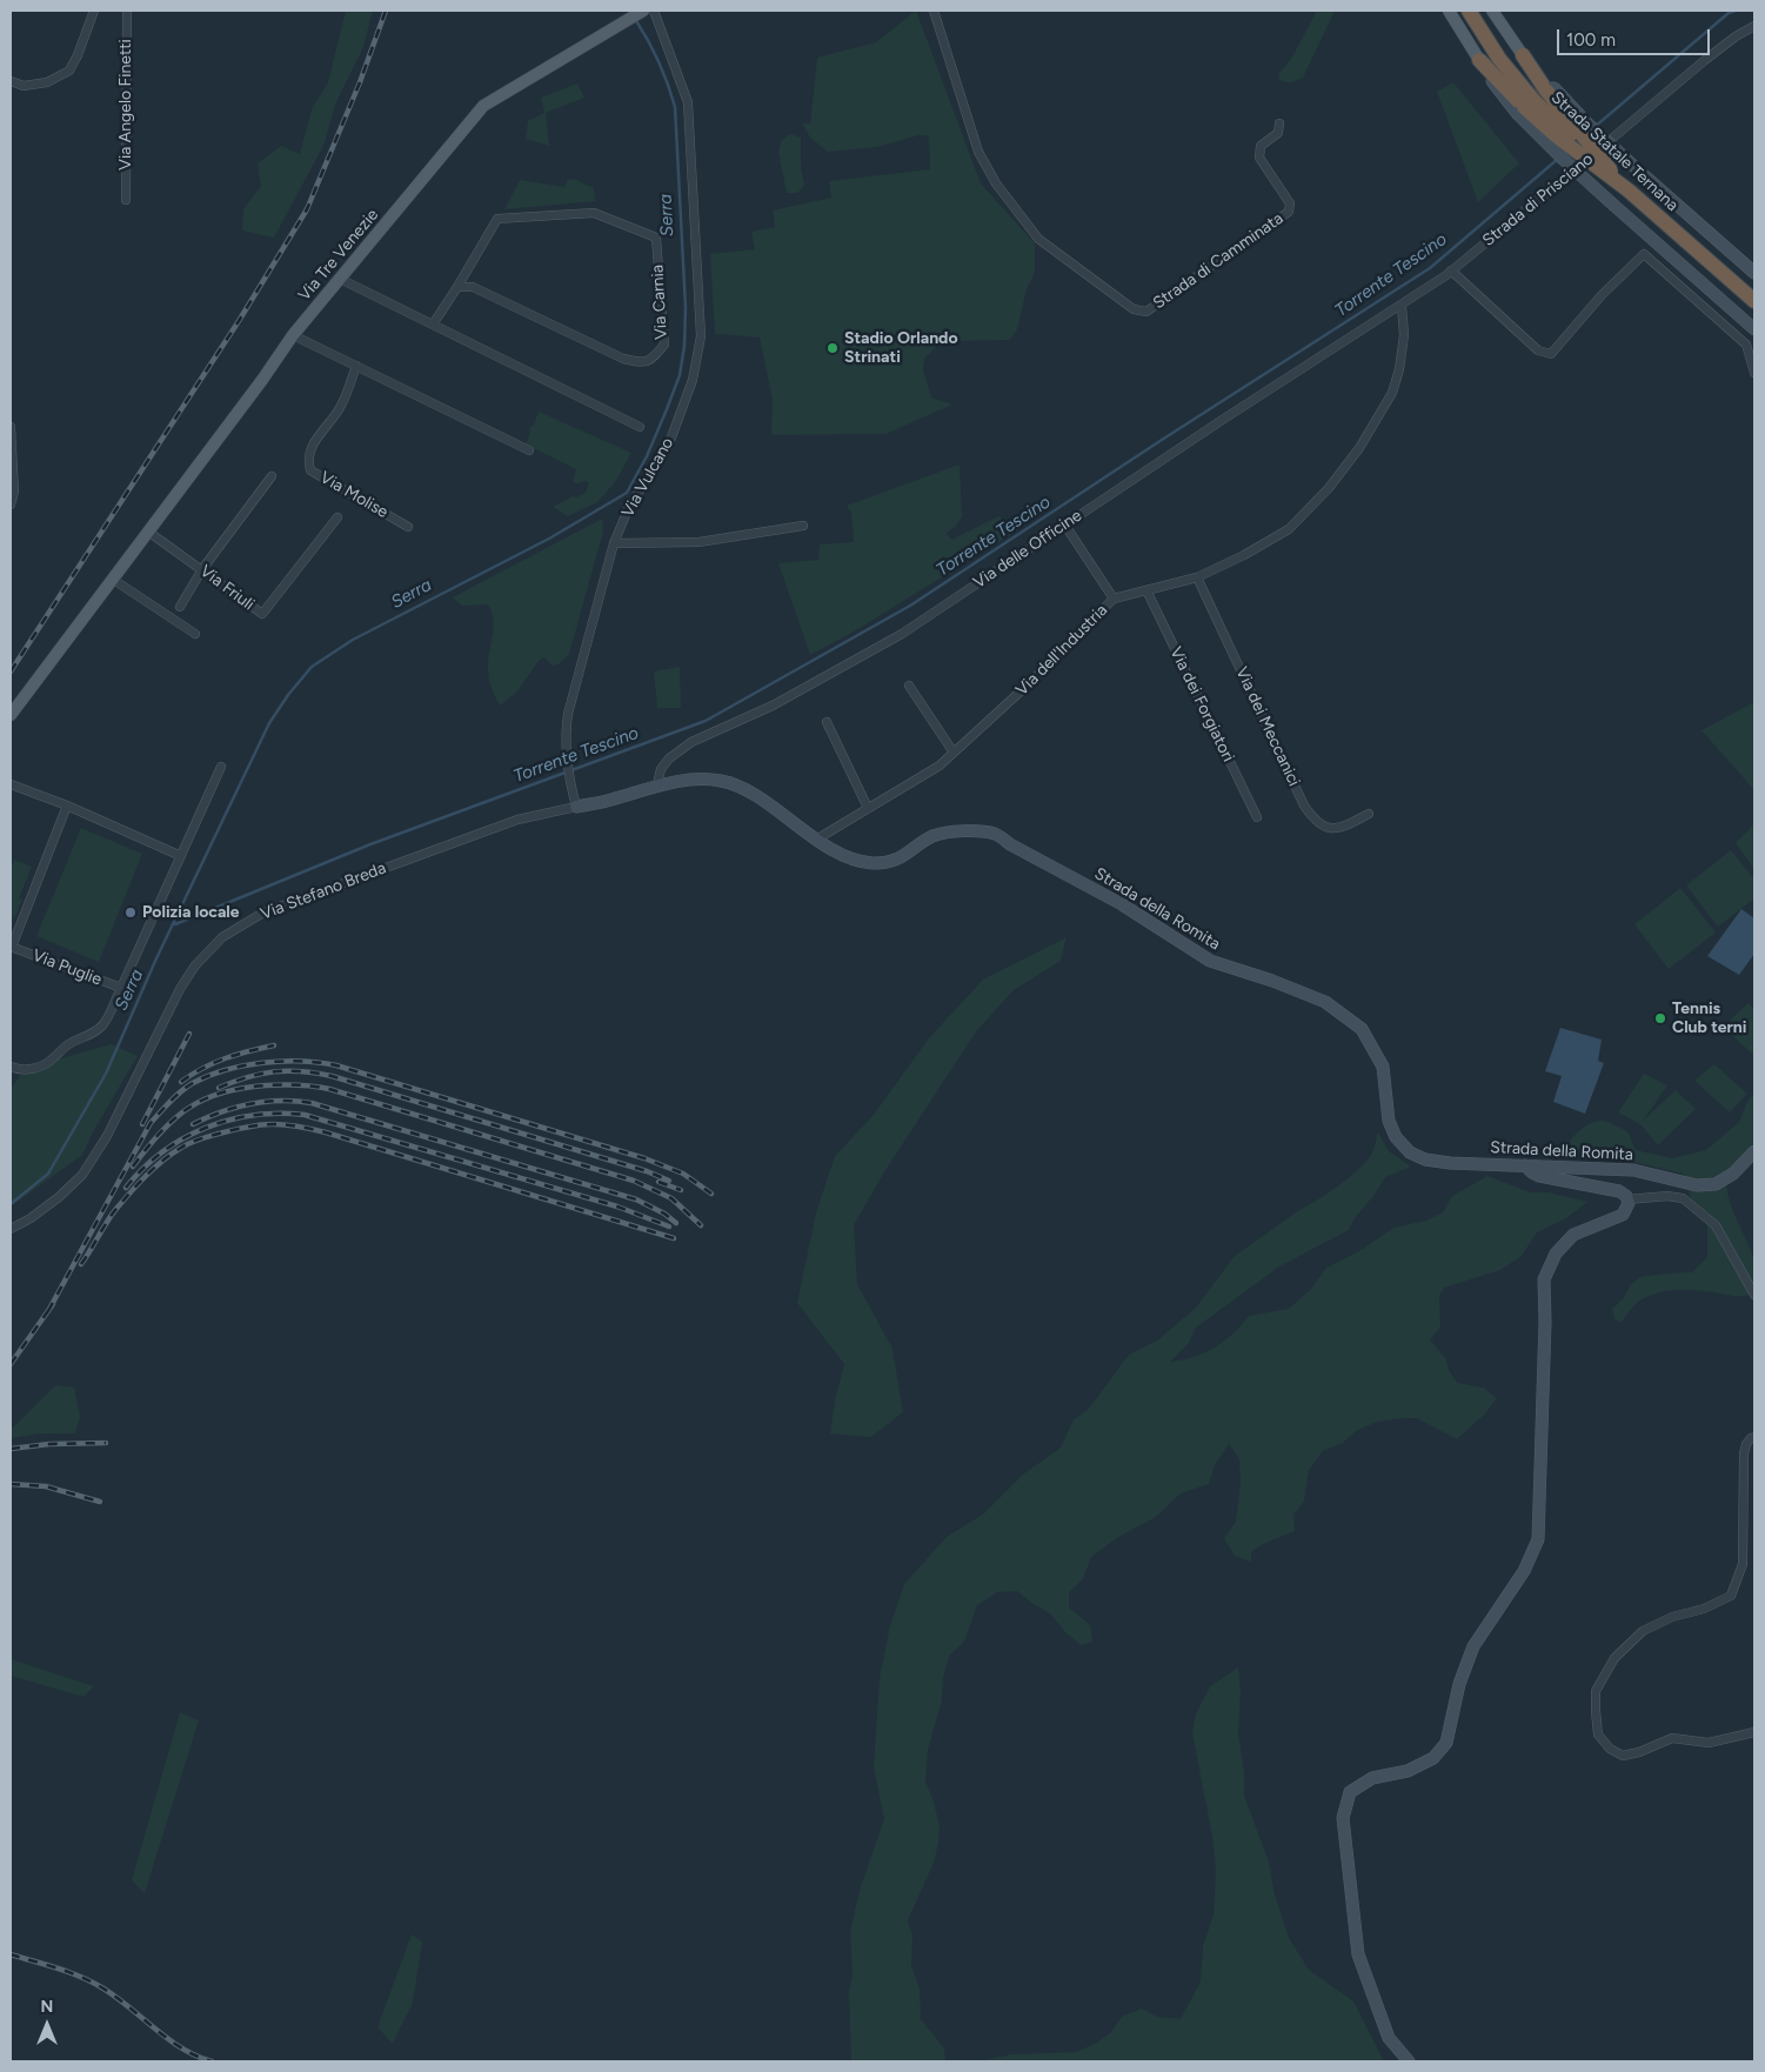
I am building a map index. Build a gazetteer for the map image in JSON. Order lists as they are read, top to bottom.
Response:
{
  "streets": {
    "highway": ["Strada Statale Ternana"],
    "main road": ["Via Tre Venezie"],
    "street": [
      "Via Angelo Finetti",
      "Strada di Prisciano",
      "Strada di Camminata",
      "Via Carnia",
      "Via Vulcano",
      "Via Molise",
      "Via delle Officine",
      "Via Friuli",
      "Via dell'Industria",
      "Via dei Forgiatori",
      "Via dei Meccanici",
      "Via Stefano Breda",
      "Strada della Romita",
      "Via Puglie"
    ]
  },
  "crossings": [
    ["Strada di Prisciano", "Via delle Officine"],
    ["Strada di Prisciano", "Via dell'Industria"],
    ["Via Tre Venezie", "Via Friuli"],
    ["Via Vulcano", "Via Stefano Breda"],
    ["Via Vulcano", "Strada della Romita"],
    ["Via delle Officine", "Via dell'Industria"],
    ["Via delle Officine", "Strada della Romita"],
    ["Via dell'Industria", "Via dei Forgiatori"],
    ["Via dell'Industria", "Via dei Meccanici"],
    ["Via dell'Industria", "Strada della Romita"],
    ["Via Stefano Breda", "Strada della Romita"]
  ],
  "water": ["Serra", "Torrente Tescino"],
  "places": ["Stadio Orlando Strinati", "Polizia locale", "Tennis Club terni"],
  "scale_bar": "100 m",
  "north": "top"
}
